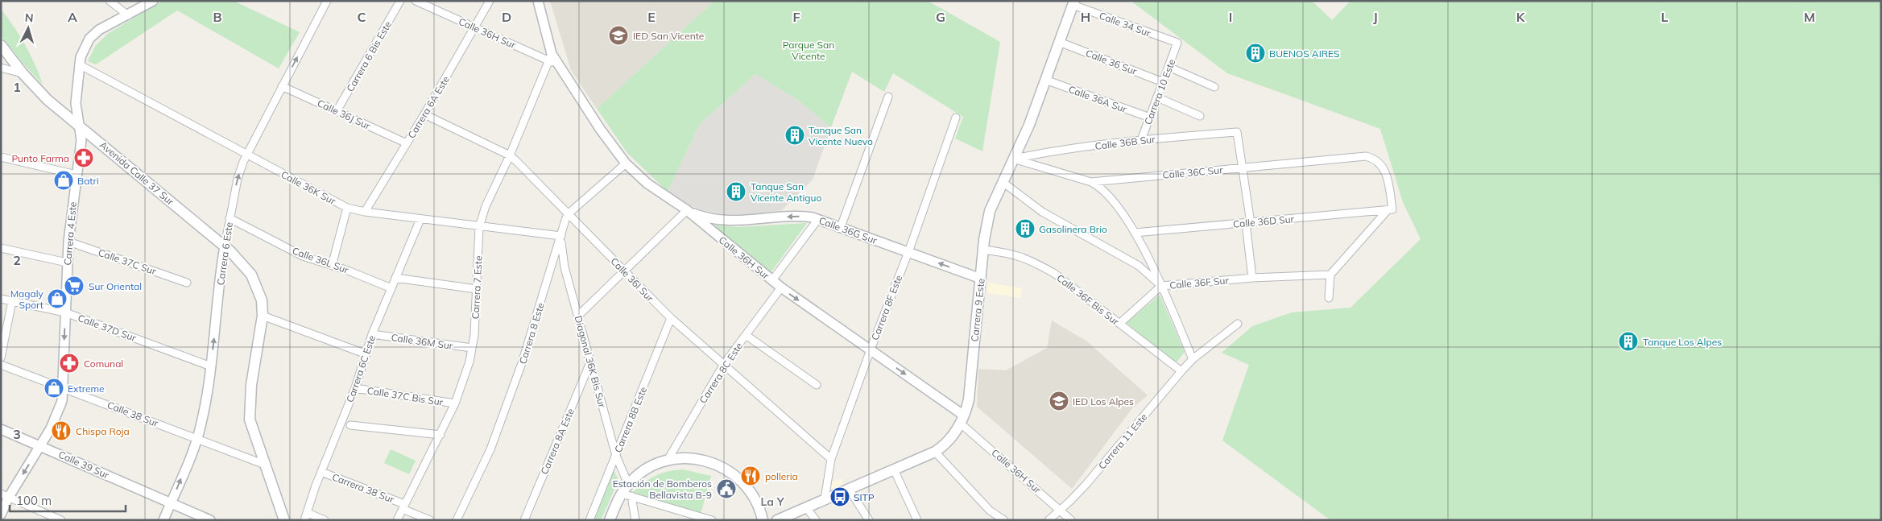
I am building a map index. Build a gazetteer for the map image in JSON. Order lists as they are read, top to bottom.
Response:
{
  "streets": {
    "main road": ["Avenida Calle 37 Sur", "Carrera 9 Este"],
    "street": [
      "Calle 34 Sur",
      "Calle 36H Sur",
      "Carrera 6 Bis Este",
      "Calle 36 Sur",
      "Carrera 10 Este",
      "Calle 36A Sur",
      "Carrera 6A Este",
      "Calle 36J Sur",
      "Calle 36B Sur",
      "Calle 36C Sur",
      "Calle 36K Sur",
      "Calle 36D Sur",
      "Calle 36G Sur",
      "Carrera 4 Este",
      "Carrera 6 Este",
      "Calle 36L Sur",
      "Calle 37C Sur",
      "Calle 36I Sur",
      "Calle 36F Sur",
      "Carrera 7 Este",
      "Calle 36F Bis Sur",
      "Carrera 8F Este",
      "Calle 37D Sur",
      "Carrera 8 Este",
      "Calle 36M Sur",
      "Diagonal 36K Bis Sur",
      "Carrera 6C Este",
      "Carrera 8C Este",
      "Calle 37C Bis Sur",
      "Calle 38 Sur",
      "Carrera 8B Este",
      "Carrera 8A Este",
      "Carrera 11 Este",
      "Calle 39 Sur",
      "Carrera 38 Sur"
    ]
  },
  "crossings": [
    ["Calle 34 Sur", "Carrera 10 Este"],
    ["Calle 34 Sur", "Carrera 9 Este"],
    ["Calle 36H Sur", "Carrera 6A Este"],
    ["Calle 36H Sur", "Calle 36G Sur"],
    ["Calle 36H Sur", "Carrera 7 Este"],
    ["Calle 36H Sur", "Carrera 8F Este"],
    ["Calle 36H Sur", "Carrera 9 Este"],
    ["Calle 36H Sur", "Carrera 8C Este"],
    ["Calle 36H Sur", "Carrera 11 Este"],
    ["Carrera 6 Bis Este", "Calle 36J Sur"],
    ["Calle 36 Sur", "Carrera 10 Este"],
    ["Calle 36 Sur", "Carrera 9 Este"],
    ["Carrera 10 Este", "Calle 36A Sur"],
    ["Carrera 10 Este", "Calle 36B Sur"],
    ["Calle 36A Sur", "Carrera 9 Este"],
    ["Carrera 6A Este", "Calle 36J Sur"],
    ["Carrera 6A Este", "Calle 36K Sur"],
    ["Carrera 6A Este", "Calle 36I Sur"],
    ["Calle 36J Sur", "Carrera 6 Este"],
    ["Calle 36B Sur", "Calle 36C Sur"],
    ["Calle 36B Sur", "Carrera 9 Este"],
    ["Calle 36C Sur", "Calle 36D Sur"],
    ["Calle 36C Sur", "Carrera 9 Este"],
    ["Avenida Calle 37 Sur", "Carrera 4 Este"],
    ["Avenida Calle 37 Sur", "Carrera 6 Este"],
    ["Calle 36K Sur", "Carrera 4 Este"],
    ["Calle 36K Sur", "Carrera 6 Este"],
    ["Calle 36K Sur", "Carrera 7 Este"],
    ["Calle 36K Sur", "Carrera 8 Este"],
    ["Calle 36K Sur", "Diagonal 36K Bis Sur"],
    ["Calle 36K Sur", "Carrera 6C Este"],
    ["Calle 36G Sur", "Carrera 8F Este"],
    ["Calle 36G Sur", "Carrera 9 Este"],
    ["Carrera 4 Este", "Calle 37C Sur"],
    ["Carrera 4 Este", "Calle 37D Sur"],
    ["Carrera 4 Este", "Calle 38 Sur"],
    ["Carrera 4 Este", "Calle 39 Sur"],
    ["Carrera 6 Este", "Calle 36L Sur"],
    ["Carrera 6 Este", "Calle 37D Sur"],
    ["Carrera 6 Este", "Calle 38 Sur"],
    ["Carrera 6 Este", "Calle 39 Sur"],
    ["Calle 36L Sur", "Carrera 6C Este"],
    ["Calle 36I Sur", "Carrera 7 Este"],
    ["Calle 36I Sur", "Carrera 8F Este"],
    ["Calle 36I Sur", "Carrera 8 Este"],
    ["Calle 36I Sur", "Carrera 8C Este"],
    ["Calle 36I Sur", "Carrera 8B Este"],
    ["Calle 36F Sur", "Carrera 9 Este"],
    ["Carrera 7 Este", "Calle 36M Sur"],
    ["Carrera 7 Este", "Calle 37C Bis Sur"],
    ["Carrera 7 Este", "Carrera 38 Sur"],
    ["Calle 36F Bis Sur", "Carrera 9 Este"],
    ["Calle 36F Bis Sur", "Carrera 11 Este"],
    ["Carrera 8F Este", "Carrera 9 Este"],
    ["Carrera 8 Este", "Diagonal 36K Bis Sur"],
    ["Calle 36M Sur", "Carrera 6C Este"],
    ["Diagonal 36K Bis Sur", "Carrera 8B Este"],
    ["Diagonal 36K Bis Sur", "Carrera 8A Este"],
    ["Carrera 6C Este", "Calle 37C Bis Sur"],
    ["Carrera 6C Este", "Carrera 38 Sur"]
  ],
  "one_way": ["Calle 36G Sur", "Carrera 6 Este"],
  "districts": ["La Y"],
  "parks": ["Parque San Vicente"],
  "places": {
    "school or university": ["IED San Vicente", "IED Los Alpes"],
    "building": [
      "BUENOS AIRES",
      "Tanque San Vicente Nuevo",
      "Tanque San Vicente Antiguo",
      "Gasolinera Brio",
      "Tanque Los Alpes"
    ],
    "pharmacy": ["Punto Farma", "Comunal"],
    "shop": ["Batri", "Magaly Sport", "Extreme"],
    "supermarket": ["Sur Oriental"],
    "restaurant": ["Chispa Roja", "polleria"],
    "public building": ["Estación de Bomberos Bellavista B-9"],
    "bus stop": ["SITP"]
  },
  "scale_bar": "100 m",
  "north": "top",
  "grid": {
    "columns": [
      "A",
      "B",
      "C",
      "D",
      "E",
      "F",
      "G",
      "H",
      "I",
      "J",
      "K",
      "L",
      "M"
    ],
    "rows": ["1", "2", "3"]
  }
}
